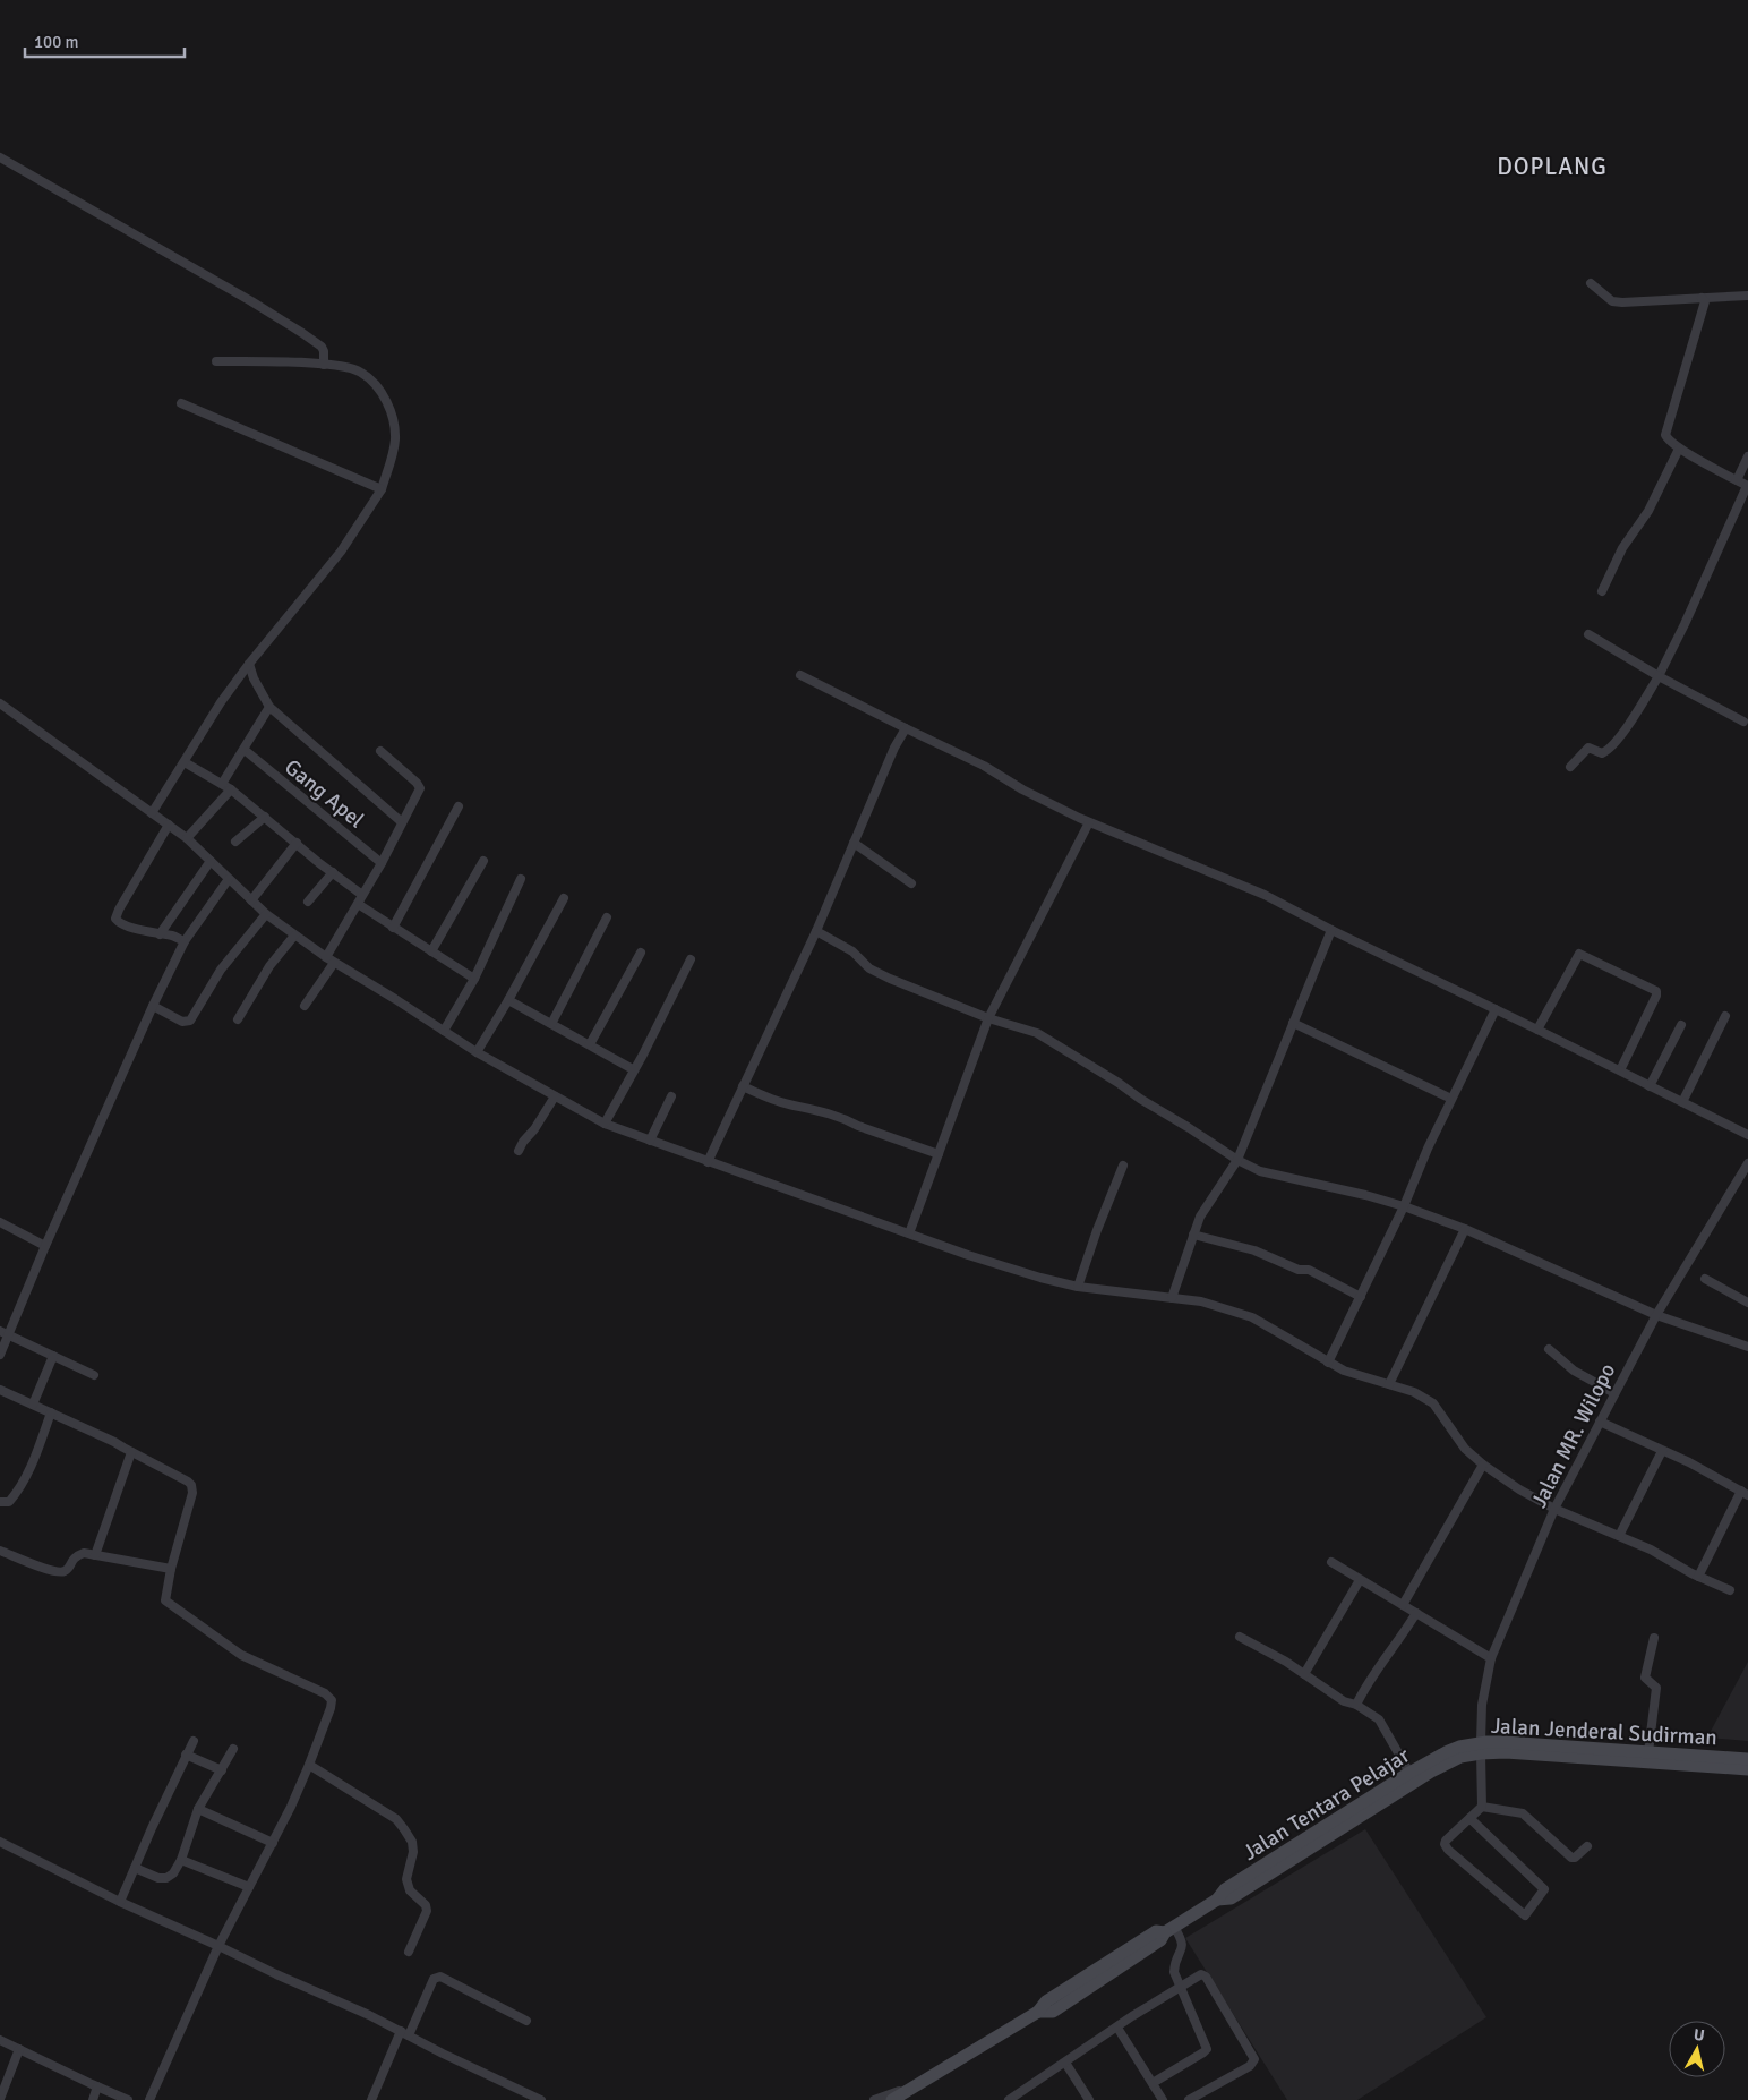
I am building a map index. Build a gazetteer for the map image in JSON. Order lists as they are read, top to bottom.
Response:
{
  "streets": {
    "main road": ["Jalan Jenderal Sudirman", "Jalan Tentara Pelajar"],
    "street": ["Gang Apel", "Jalan MR. Wilopo"]
  },
  "crossings": [
    ["Jalan MR. Wilopo", "Jalan Jenderal Sudirman"],
    ["Jalan Jenderal Sudirman", "Jalan Tentara Pelajar"]
  ],
  "districts": ["DOPLANG"],
  "scale_bar": "100 m",
  "north": "top"
}
